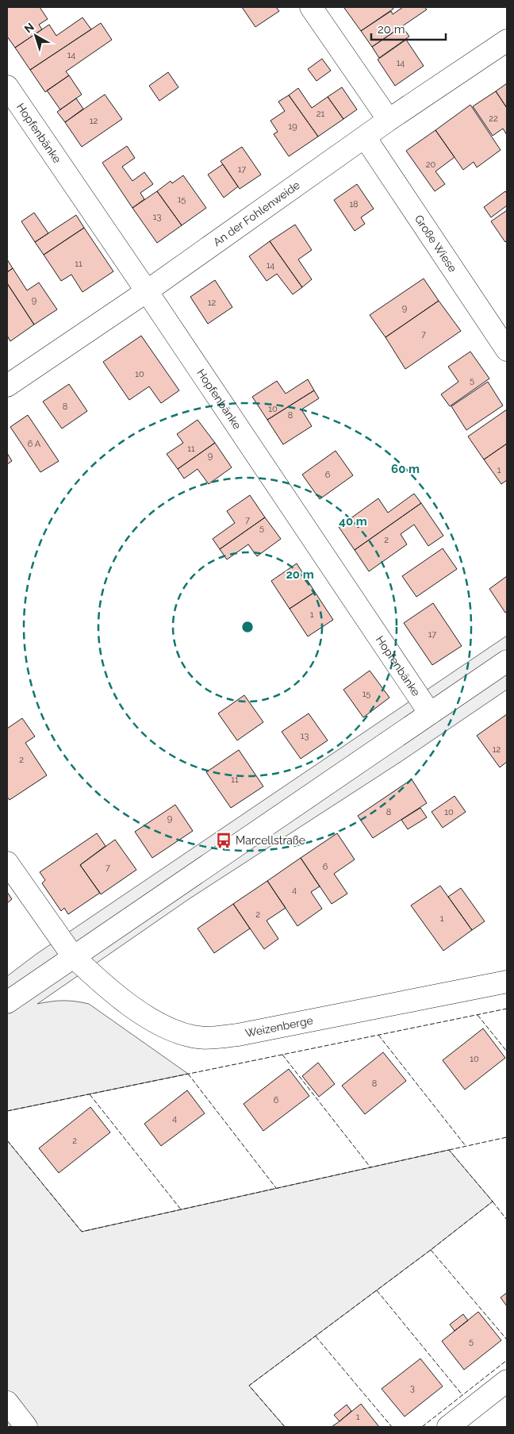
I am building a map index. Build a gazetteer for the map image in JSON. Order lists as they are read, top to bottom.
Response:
{
  "streets": {
    "street": [
      "Hopfenbänke",
      "An der Fohlenweide",
      "Große Wiese",
      "Weizenberge"
    ]
  },
  "crossings": [
    ["Hopfenbänke", "An der Fohlenweide"],
    ["An der Fohlenweide", "Große Wiese"]
  ],
  "places": {
    "bus stop": ["Marcellstraße"]
  },
  "house_numbers": [
    "14",
    "14",
    "21",
    "22",
    "12",
    "19",
    "20",
    "17",
    "15",
    "18",
    "13",
    "11",
    "14",
    "9",
    "12",
    "9",
    "7",
    "10",
    "5",
    "8",
    "10",
    "8",
    "6 A",
    "11",
    "9",
    "1",
    "6",
    "7",
    "5",
    "2",
    "1",
    "17",
    "15",
    "13",
    "12",
    "2",
    "11",
    "8",
    "10",
    "9",
    "6",
    "7",
    "4",
    "2",
    "1",
    "10",
    "8",
    "6",
    "4",
    "2",
    "5",
    "3",
    "1"
  ],
  "scale_bar": "20 m",
  "north": "top left",
  "rings": ["60 m", "40 m", "20 m"]
}
